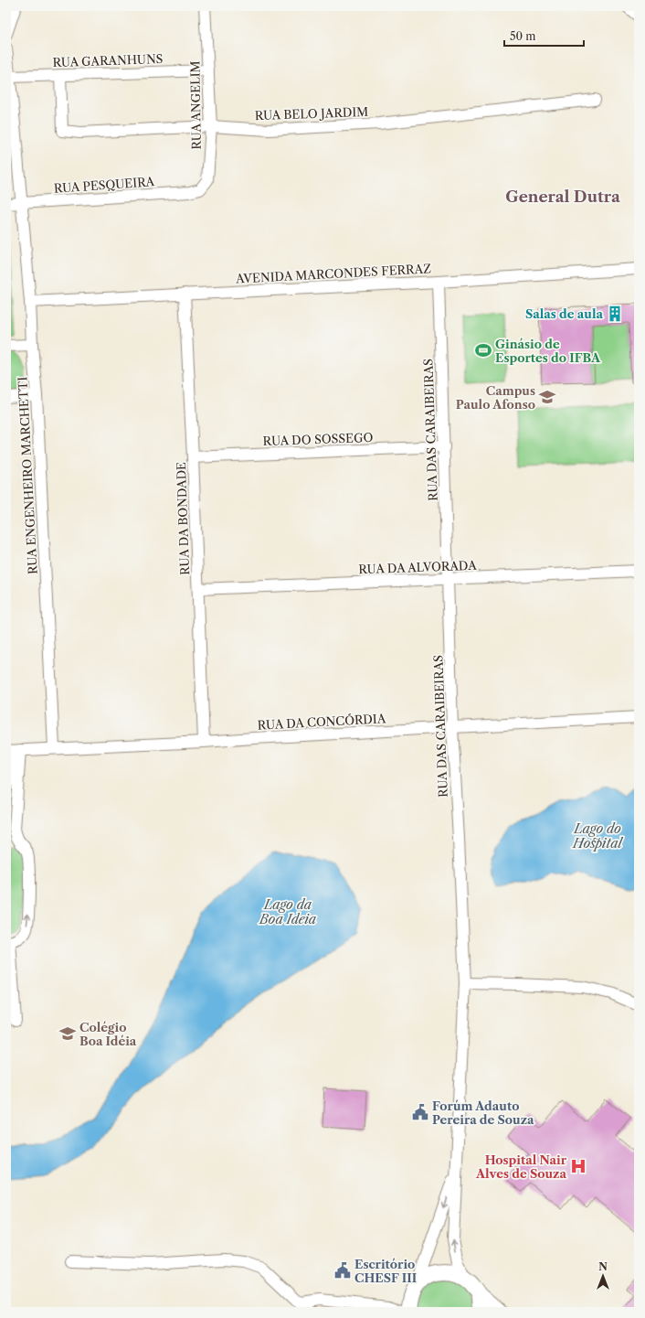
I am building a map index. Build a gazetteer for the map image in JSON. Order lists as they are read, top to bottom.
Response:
{
  "streets": {
    "street": [
      "RUA GARANHUNS",
      "RUA ANGELIM",
      "RUA BELO JARDIM",
      "RUA PESQUEIRA",
      "AVENIDA MARCONDES FERRAZ",
      "RUA DAS CARAIBEIRAS",
      "RUA DO SOSSEGO",
      "RUA ENGENHEIRO MARCHETTI",
      "RUA DA BONDADE",
      "RUA DA ALVORADA",
      "RUA DA CONCÓRDIA"
    ]
  },
  "crossings": [
    ["RUA GARANHUNS", "RUA ANGELIM"],
    ["RUA GARANHUNS", "RUA BELO JARDIM"],
    ["RUA GARANHUNS", "RUA ENGENHEIRO MARCHETTI"],
    ["RUA ANGELIM", "RUA BELO JARDIM"],
    ["RUA ANGELIM", "RUA PESQUEIRA"],
    ["RUA PESQUEIRA", "RUA ENGENHEIRO MARCHETTI"],
    ["AVENIDA MARCONDES FERRAZ", "RUA DAS CARAIBEIRAS"],
    ["AVENIDA MARCONDES FERRAZ", "RUA ENGENHEIRO MARCHETTI"],
    ["AVENIDA MARCONDES FERRAZ", "RUA DA BONDADE"],
    ["RUA DAS CARAIBEIRAS", "RUA DO SOSSEGO"],
    ["RUA DAS CARAIBEIRAS", "RUA DA ALVORADA"],
    ["RUA DAS CARAIBEIRAS", "RUA DA CONCÓRDIA"],
    ["RUA DO SOSSEGO", "RUA DA BONDADE"],
    ["RUA ENGENHEIRO MARCHETTI", "RUA DA CONCÓRDIA"],
    ["RUA DA BONDADE", "RUA DA ALVORADA"],
    ["RUA DA BONDADE", "RUA DA CONCÓRDIA"]
  ],
  "districts": ["General Dutra"],
  "water": ["Lago do Hospital", "Lago da Boa Ideia"],
  "places": {
    "building": ["Salas de aula"],
    "sports": ["Ginásio de Esportes do IFBA"],
    "school or university": ["Campus Paulo Afonso", "Colégio Boa Idéia"],
    "public building": ["Forúm Adauto Pereira de Souza", "Escritório CHESF III"],
    "hospital": ["Hospital Nair Alves de Souza"]
  },
  "scale_bar": "50 m",
  "north": "top"
}
